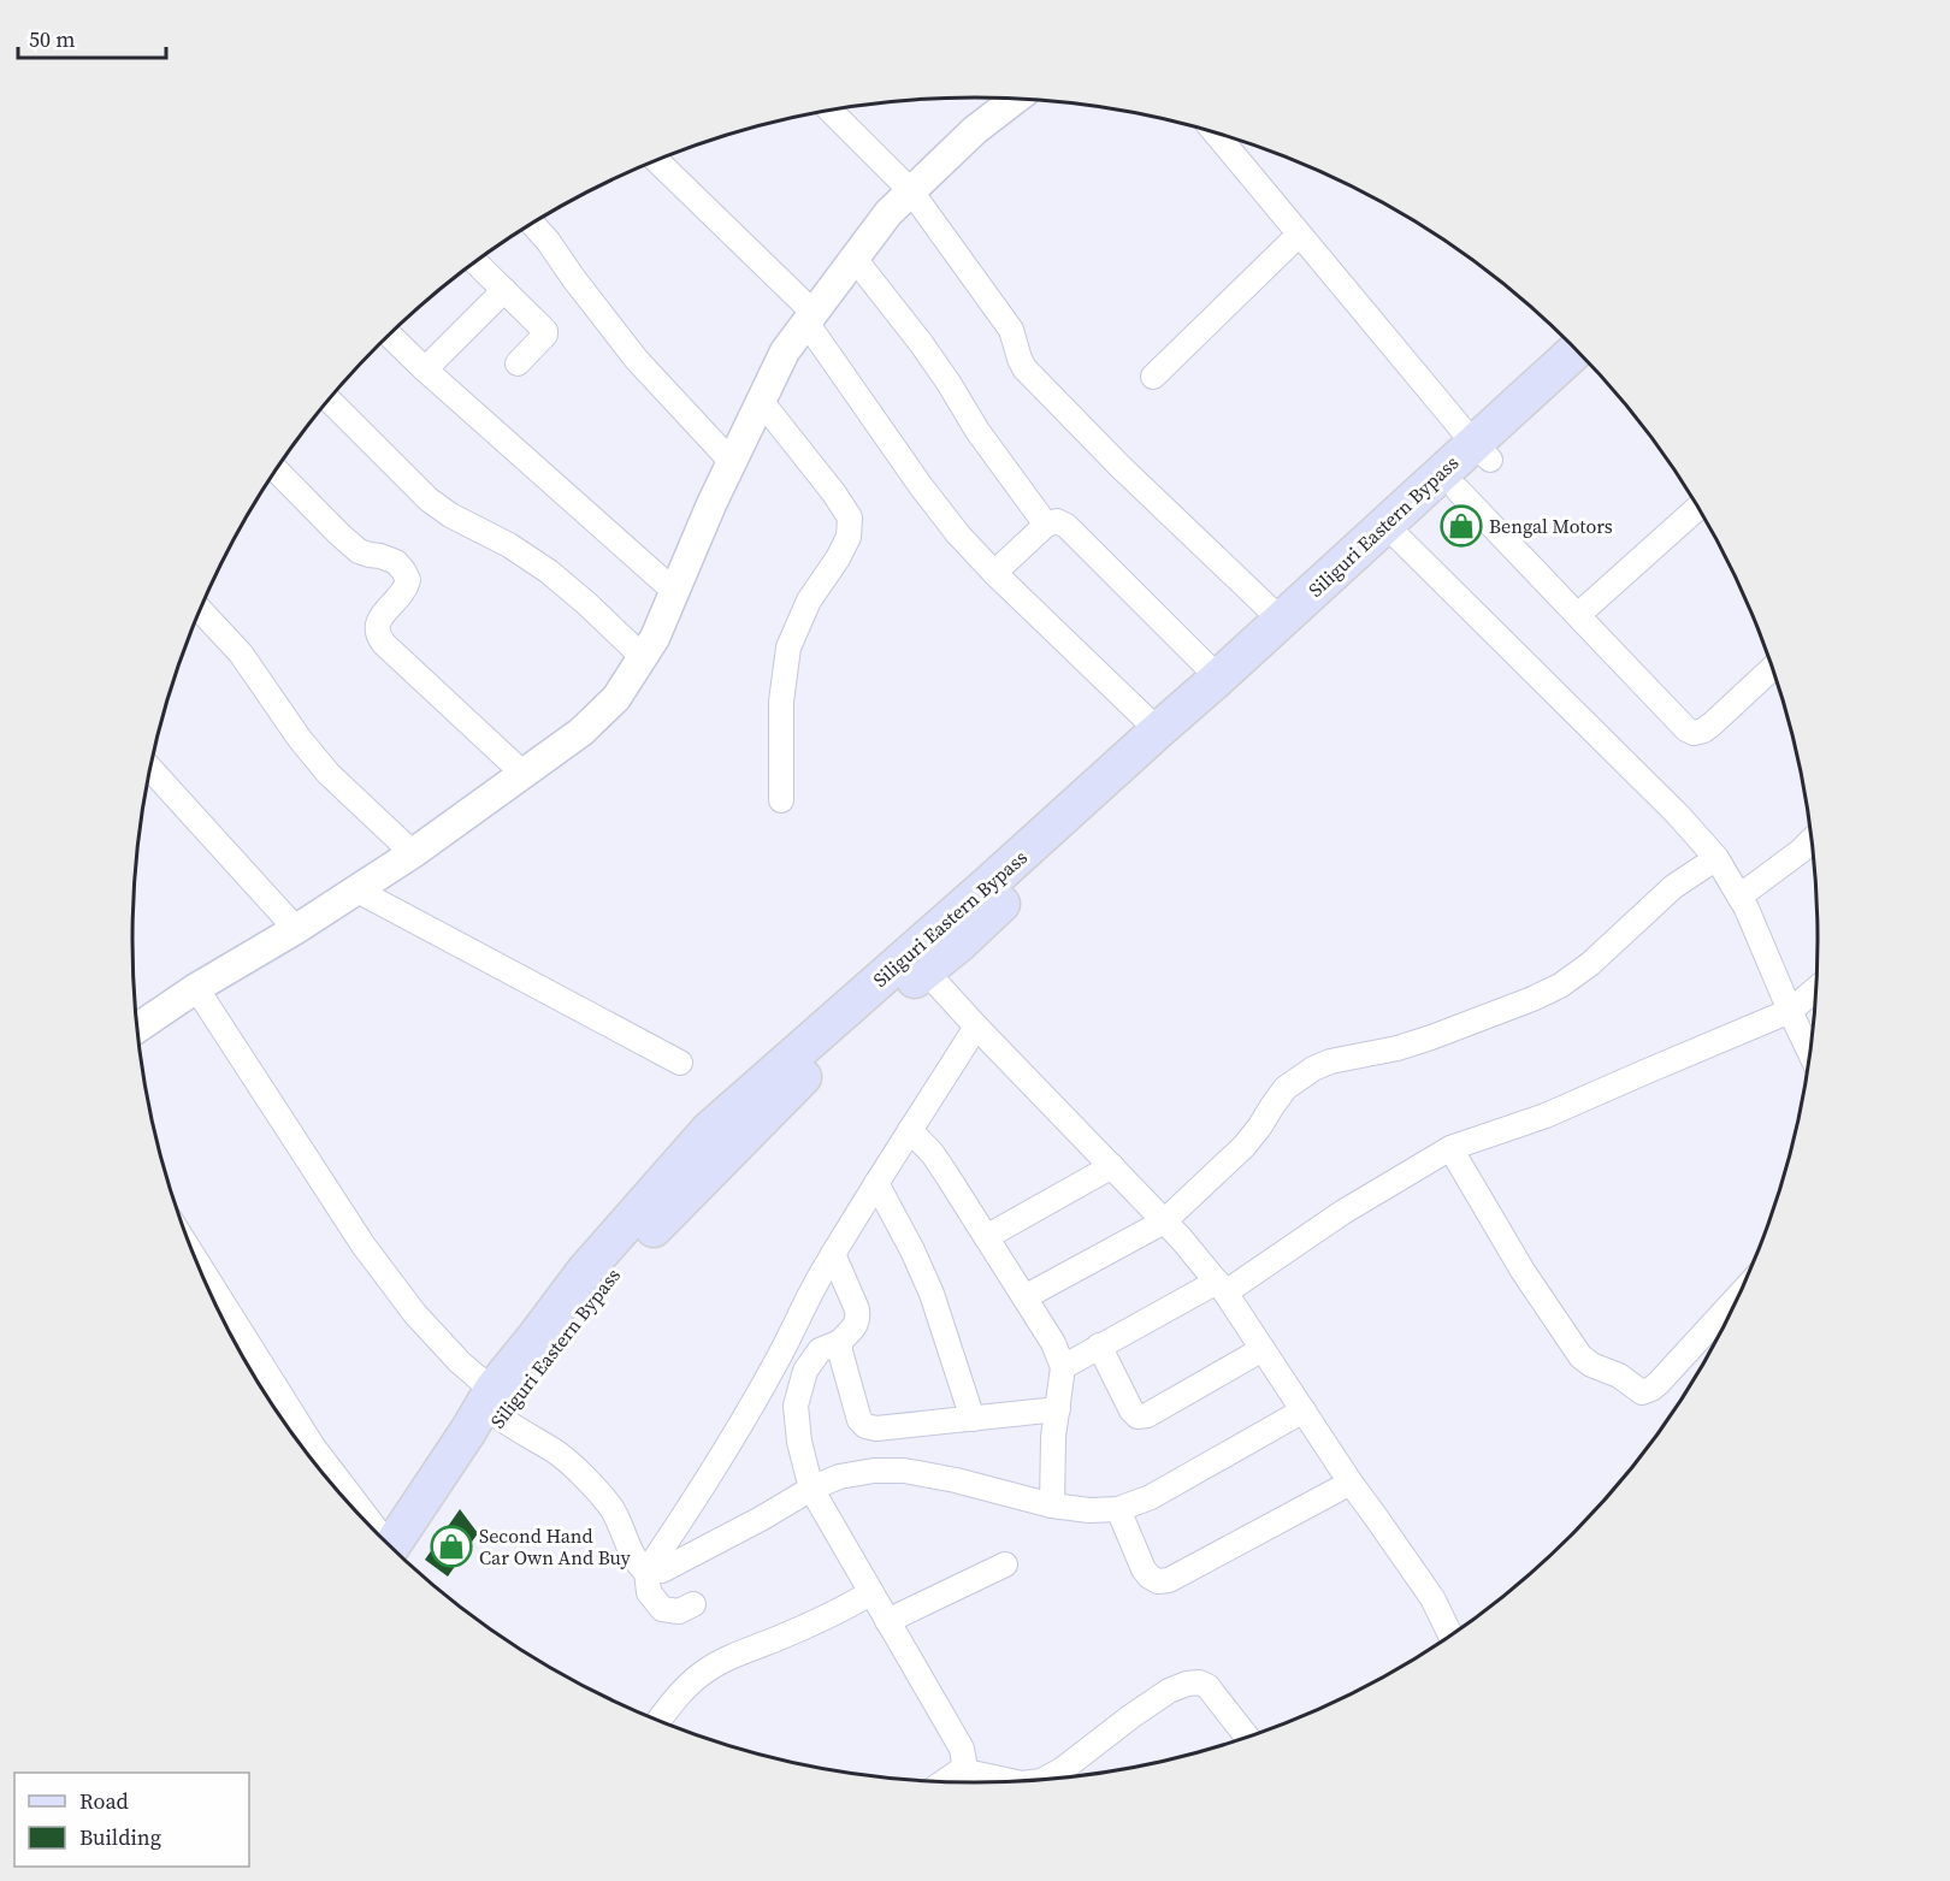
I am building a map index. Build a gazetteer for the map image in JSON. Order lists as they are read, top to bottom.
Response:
{
  "streets": {
    "main road": ["Siliguri Eastern Bypass"]
  },
  "places": {
    "shop": ["Bengal Motors", "Second Hand Car Own And Buy"]
  },
  "legend": ["Road", "Building"],
  "scale_bar": "50 m"
}
